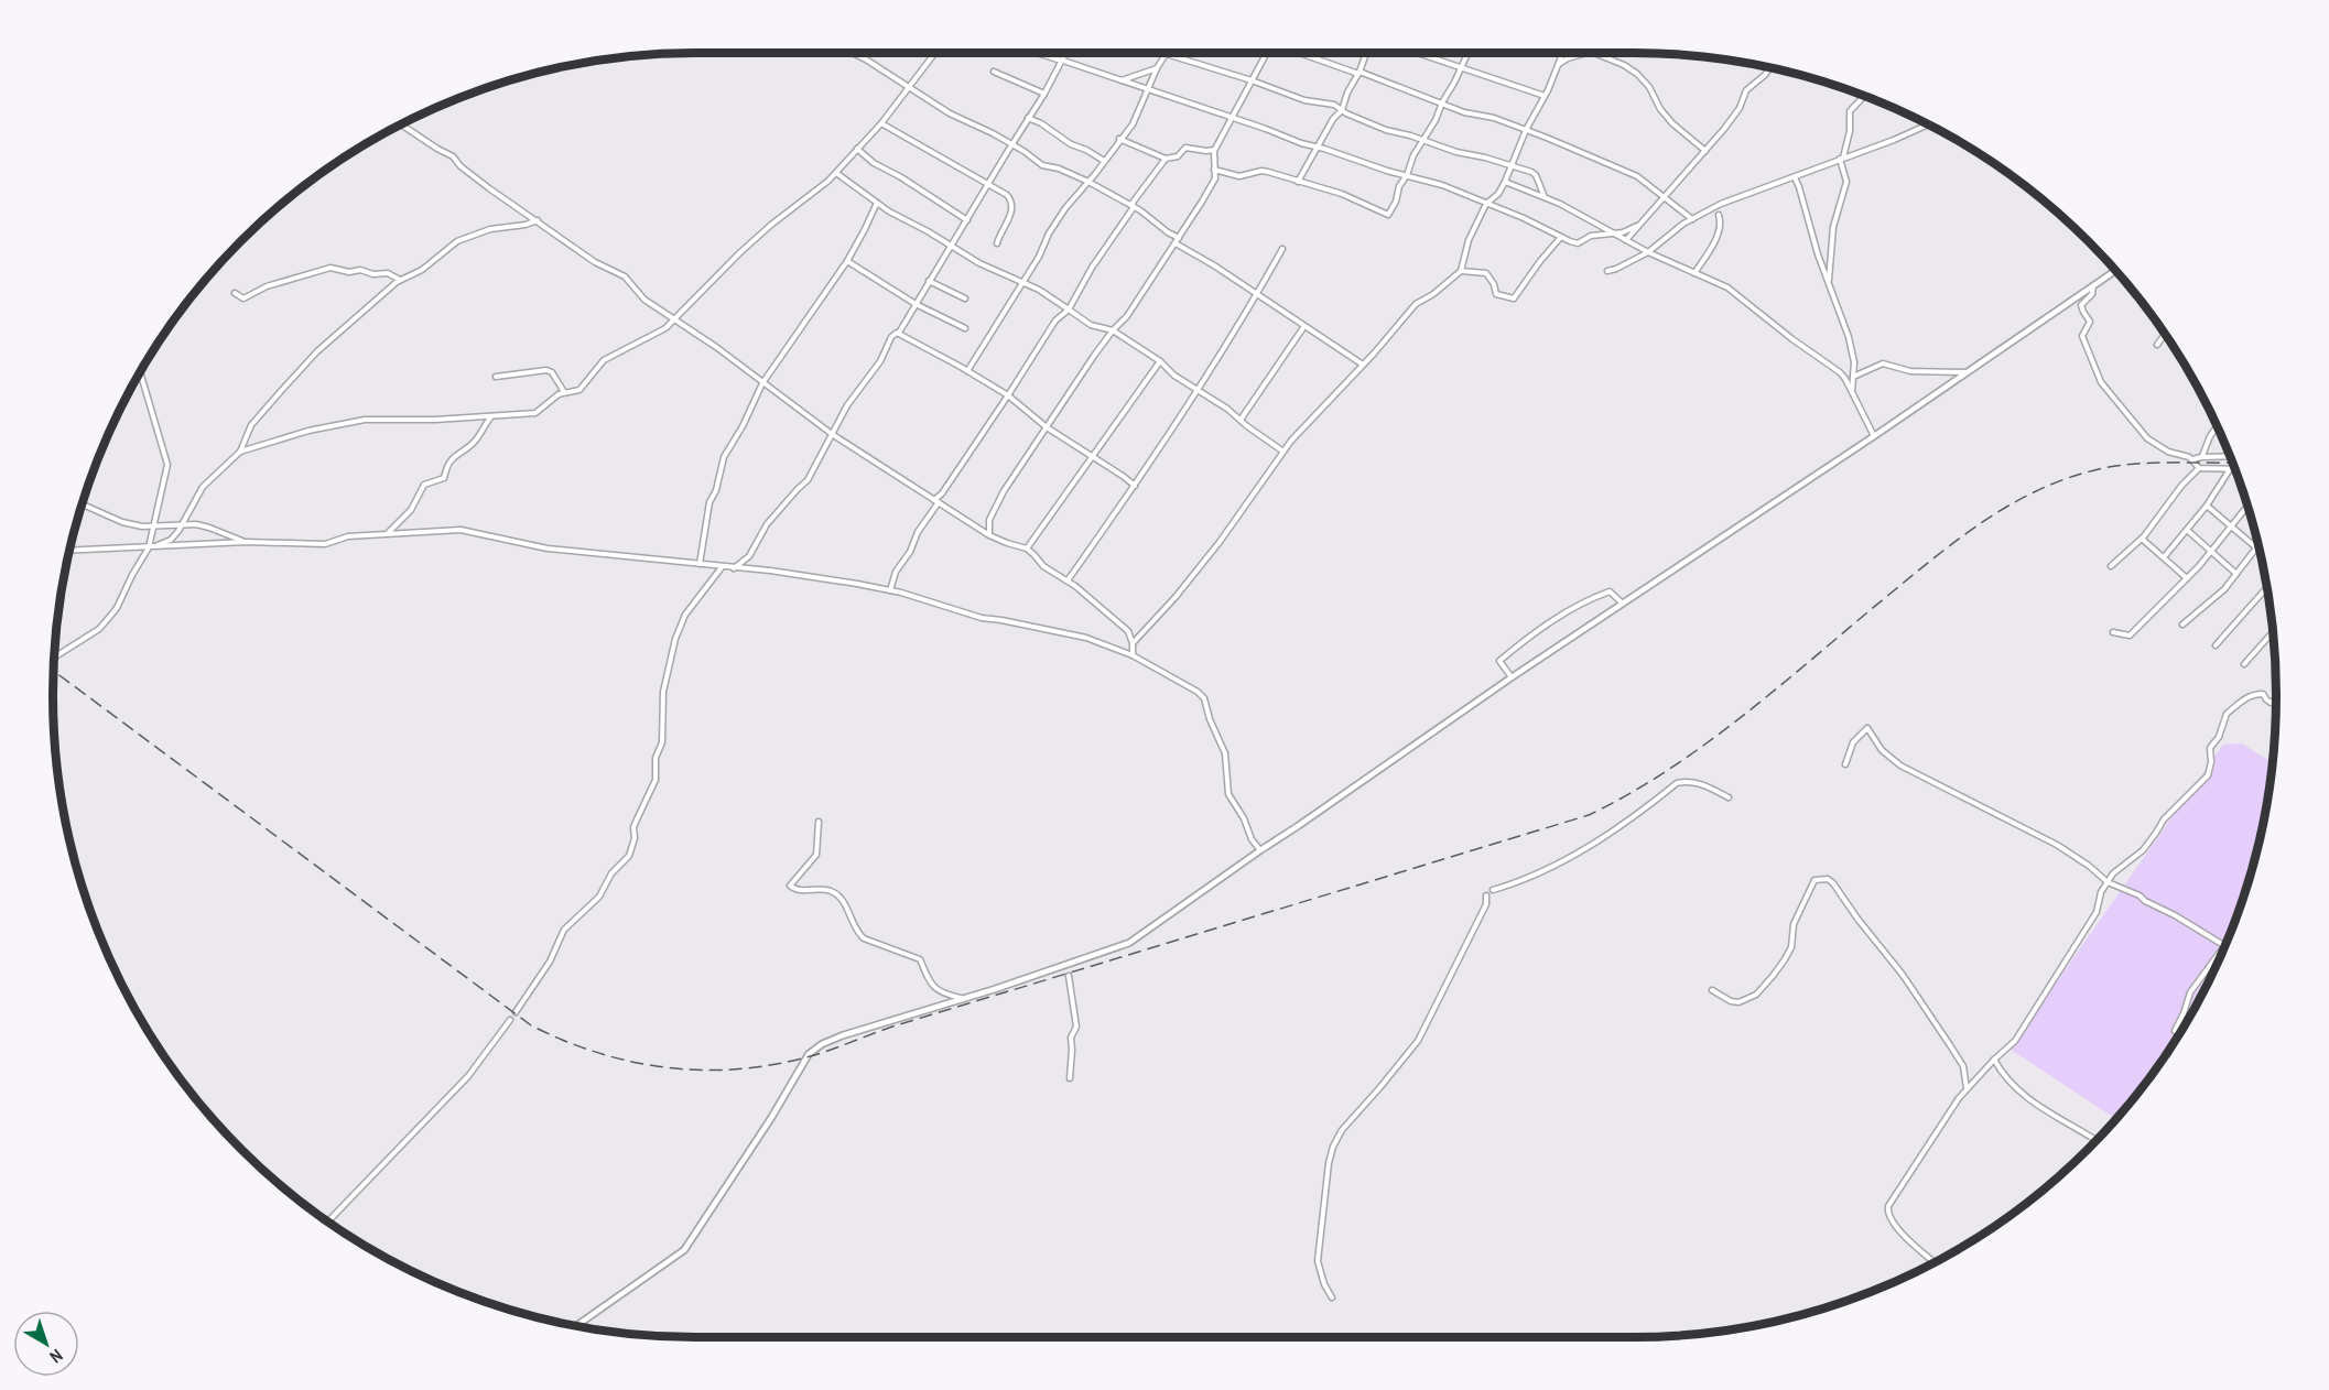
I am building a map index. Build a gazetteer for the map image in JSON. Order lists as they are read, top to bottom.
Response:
{
  "north": "bottom right"
}
